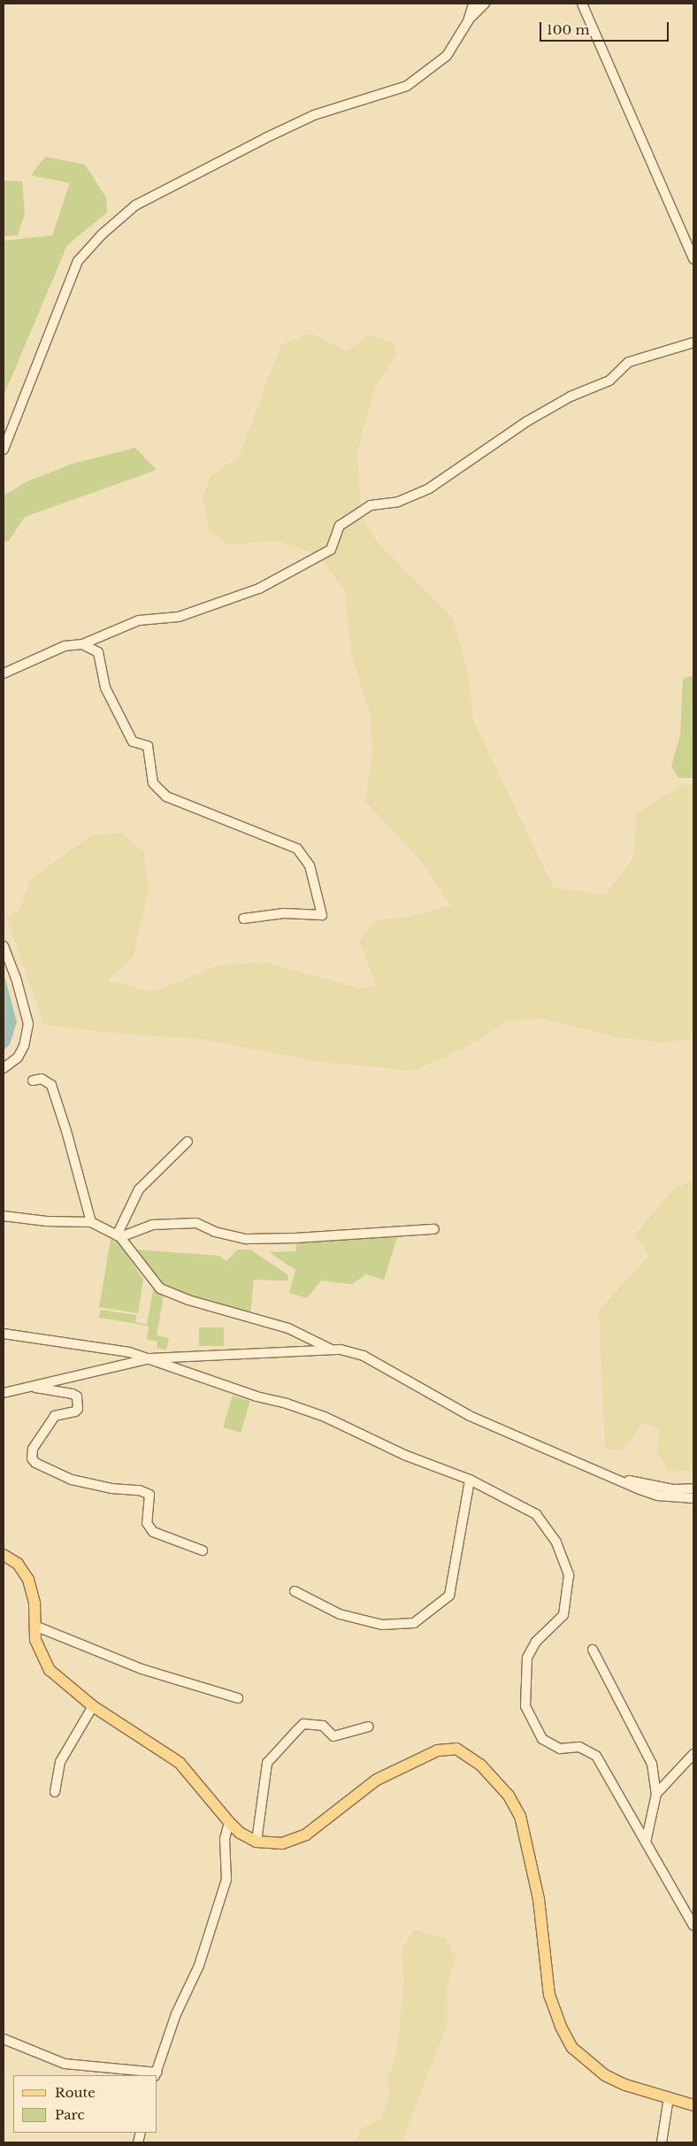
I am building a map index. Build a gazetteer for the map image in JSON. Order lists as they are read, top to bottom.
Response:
{
  "legend": ["Route", "Parc"],
  "scale_bar": "100 m"
}
